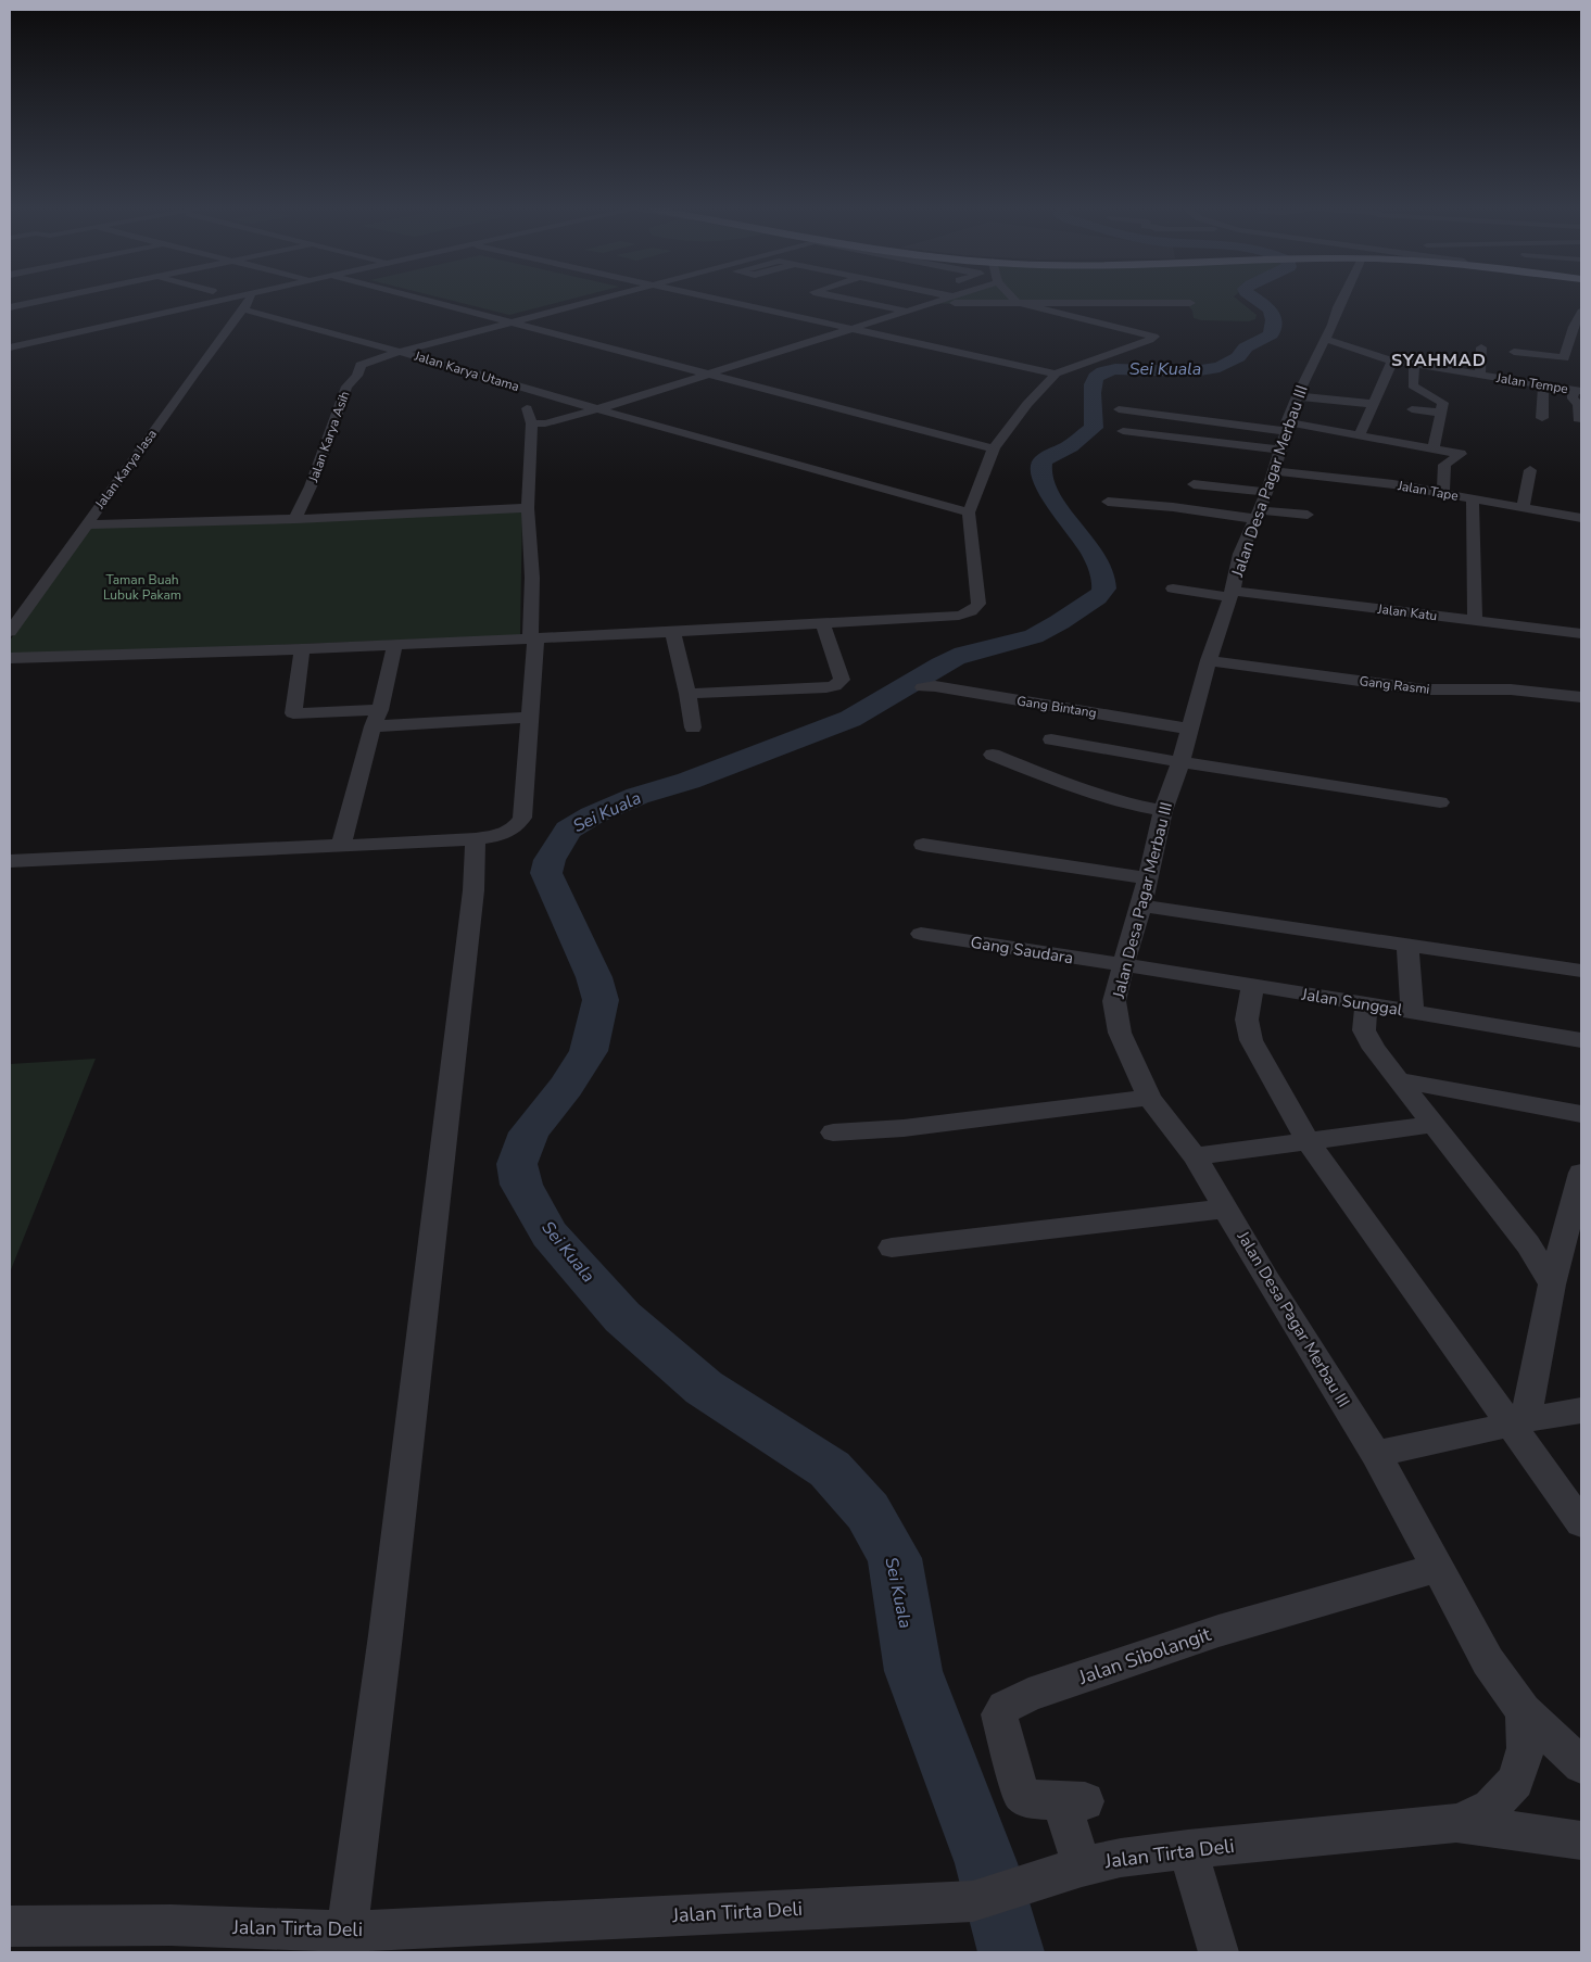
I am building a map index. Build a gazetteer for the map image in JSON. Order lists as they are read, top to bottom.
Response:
{
  "streets": {
    "street": [
      "Jalan Karya Utama",
      "Jalan Tempe",
      "Jalan Karya Asih",
      "Jalan Karya Jasa",
      "Jalan Desa Pagar Merbau III",
      "Jalan Tape",
      "Jalan Katu",
      "Gang Rasmi",
      "Gang Bintang",
      "Gang Saudara",
      "Jalan Sunggal",
      "Jalan Sibolangit",
      "Jalan Tirta Deli"
    ]
  },
  "crossings": [
    ["Jalan Karya Utama", "Jalan Karya Asih"],
    ["Jalan Karya Utama", "Jalan Karya Jasa"],
    ["Jalan Tempe", "Jalan Desa Pagar Merbau III"],
    ["Jalan Desa Pagar Merbau III", "Jalan Tape"],
    ["Jalan Desa Pagar Merbau III", "Jalan Katu"],
    ["Jalan Desa Pagar Merbau III", "Gang Rasmi"],
    ["Jalan Desa Pagar Merbau III", "Gang Bintang"],
    ["Jalan Desa Pagar Merbau III", "Gang Saudara"],
    ["Jalan Desa Pagar Merbau III", "Jalan Sunggal"],
    ["Jalan Desa Pagar Merbau III", "Jalan Sibolangit"],
    ["Jalan Desa Pagar Merbau III", "Jalan Tirta Deli"],
    ["Gang Saudara", "Jalan Sunggal"],
    ["Jalan Sibolangit", "Jalan Tirta Deli"]
  ],
  "districts": ["SYAHMAD"],
  "water": ["Sei Kuala"],
  "parks": ["Taman Buah Lubuk Pakam"]
}
